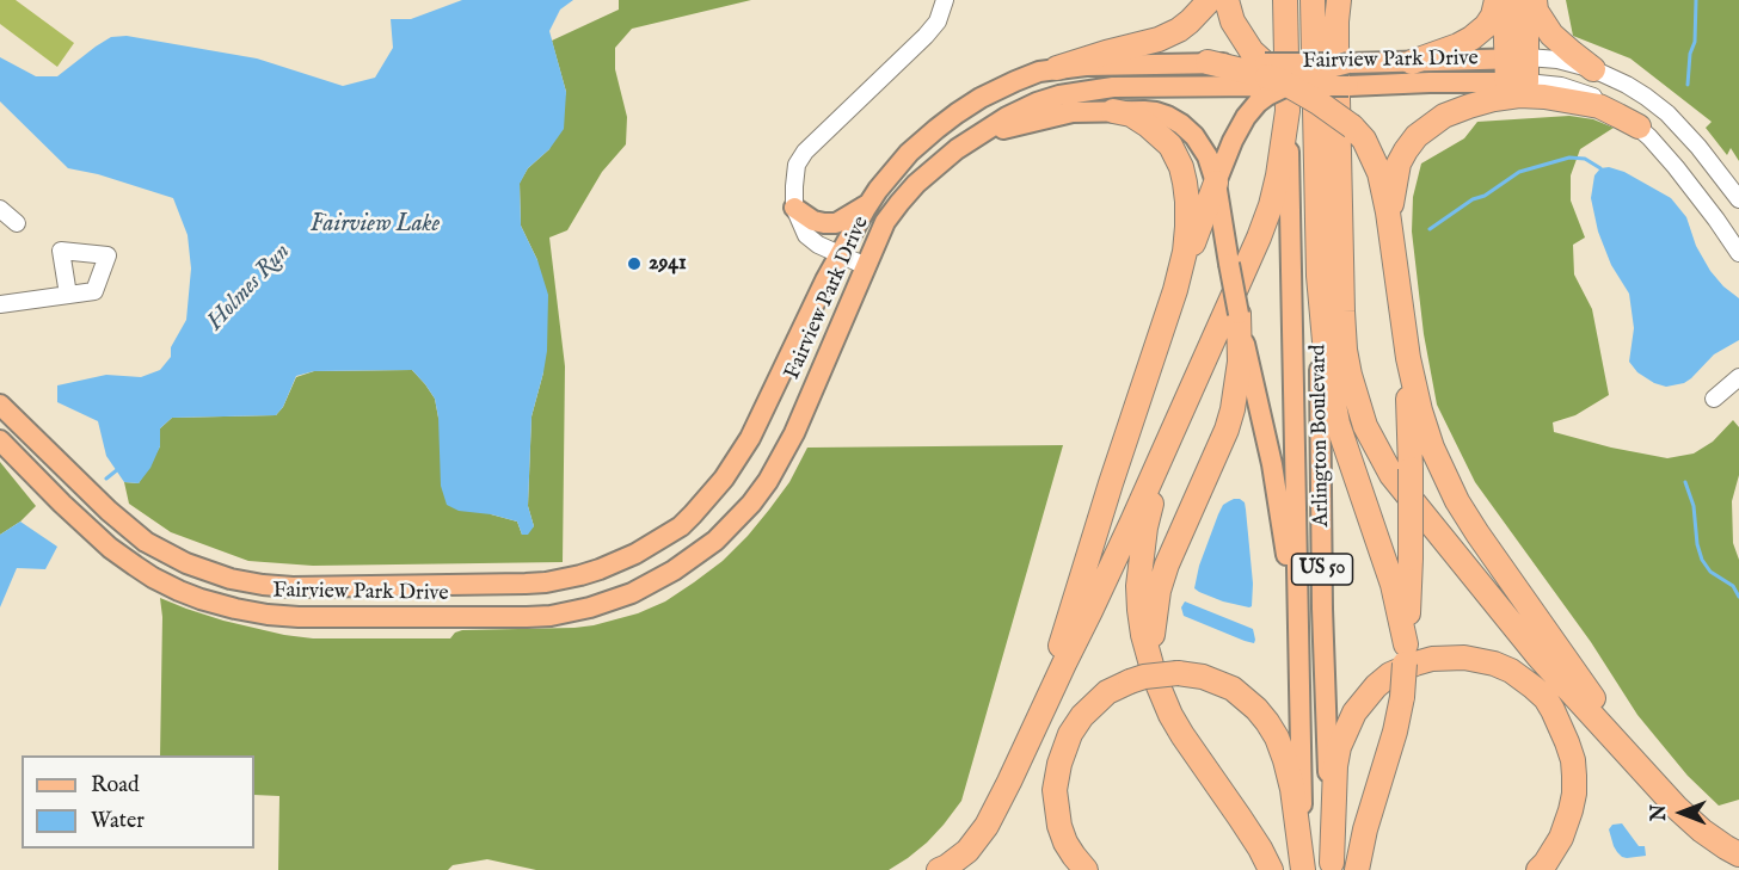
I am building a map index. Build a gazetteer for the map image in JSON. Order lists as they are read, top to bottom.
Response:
{
  "streets": {
    "highway": ["Arlington Boulevard", "US 50"],
    "main road": ["Fairview Park Drive"]
  },
  "water": ["Fairview Lake", "Holmes Run"],
  "places": ["2941"],
  "legend": ["Road", "Water"],
  "north": "left"
}
